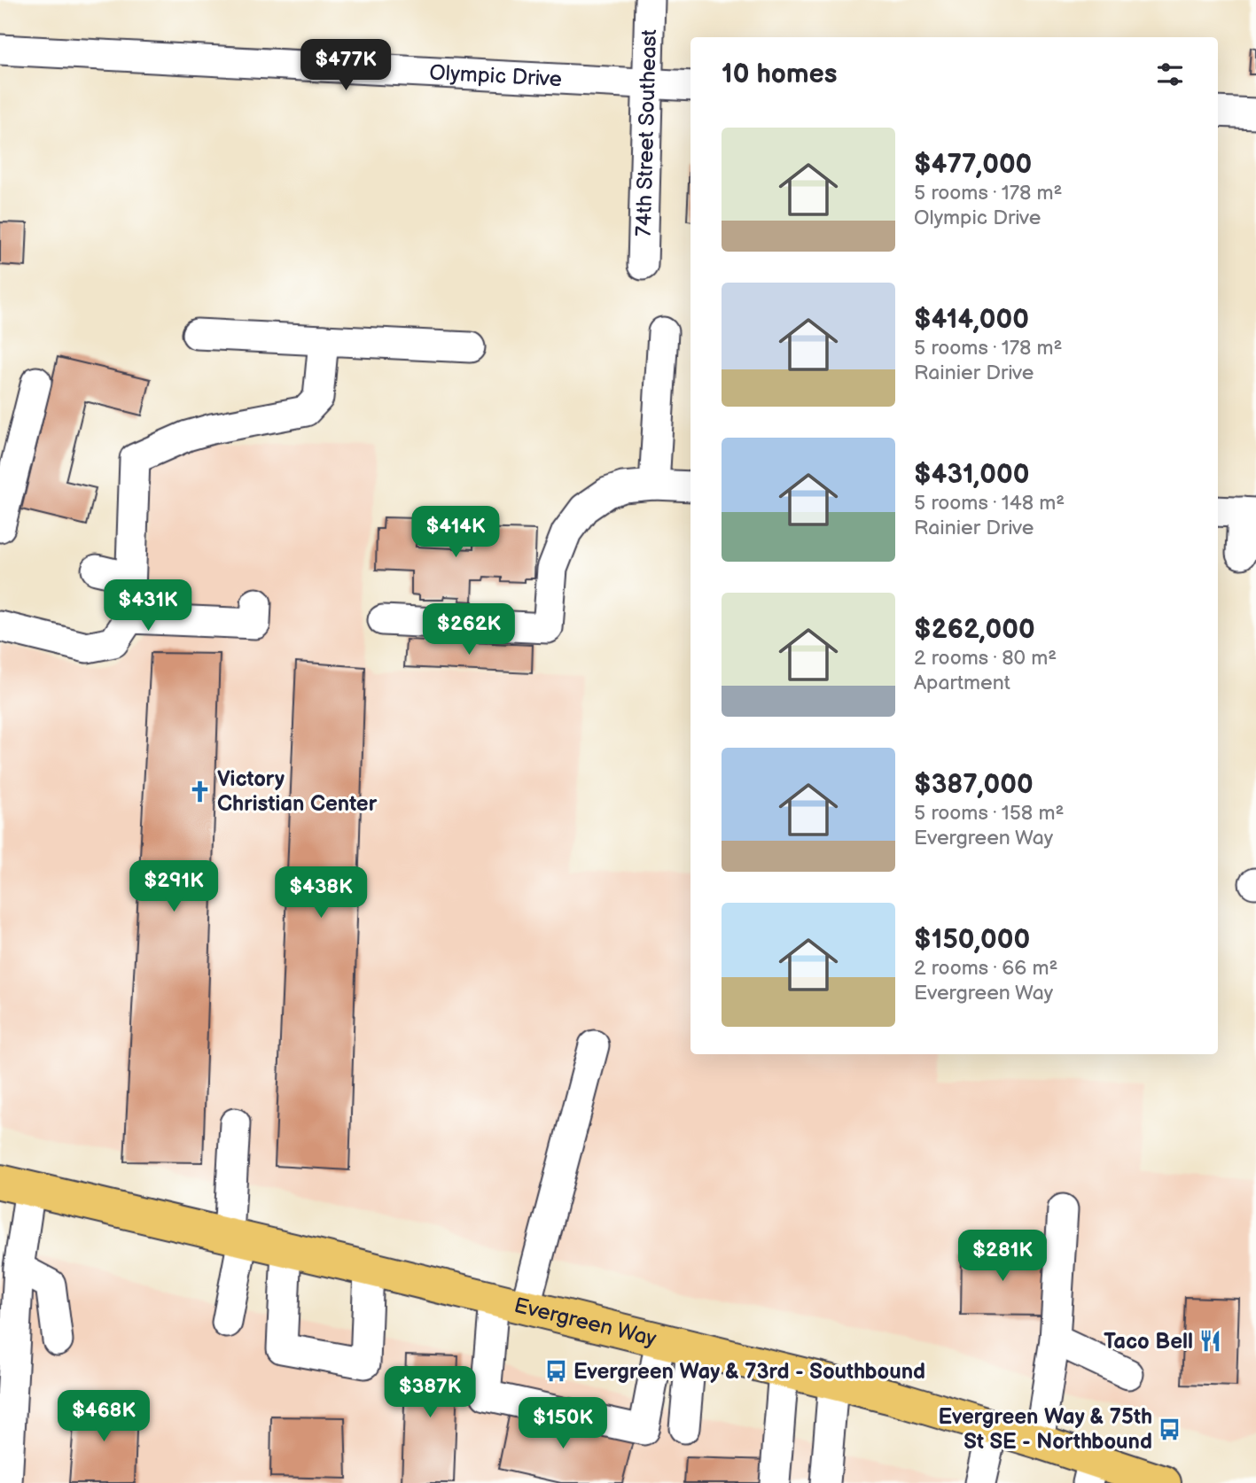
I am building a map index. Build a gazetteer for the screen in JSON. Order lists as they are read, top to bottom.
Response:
{
  "streets": {
    "main road": ["Evergreen Way"],
    "street": ["Olympic Drive", "74th Street Southeast"]
  },
  "crossings": [
    ["Olympic Drive", "74th Street Southeast"]
  ],
  "places": {
    "church": ["Victory Christian Center"],
    "restaurant": ["Taco Bell"],
    "bus stop": ["Evergreen Way & 73rd - Southbound", "Evergreen Way & 75th St SE - Northbound"]
  },
  "page": {
    "heading": "10 homes",
    "price": [
      "$477K",
      "$414K",
      "$431K",
      "$262K",
      "$291K",
      "$438K",
      "$281K",
      "$387K",
      "$468K",
      "$150K"
    ],
    "list": [
      {
        "name": "$477,000",
        "note": "5 rooms · 178 m² · Olympic Drive"
      },
      {
        "name": "$414,000",
        "note": "5 rooms · 178 m² · Rainier Drive"
      },
      {
        "name": "$431,000",
        "note": "5 rooms · 148 m² · Rainier Drive"
      },
      {
        "name": "$262,000",
        "note": "2 rooms · 80 m² · Apartment"
      },
      {
        "name": "$387,000",
        "note": "5 rooms · 158 m² · Evergreen Way"
      },
      {
        "name": "$150,000",
        "note": "2 rooms · 66 m² · Evergreen Way"
      }
    ]
  }
}
